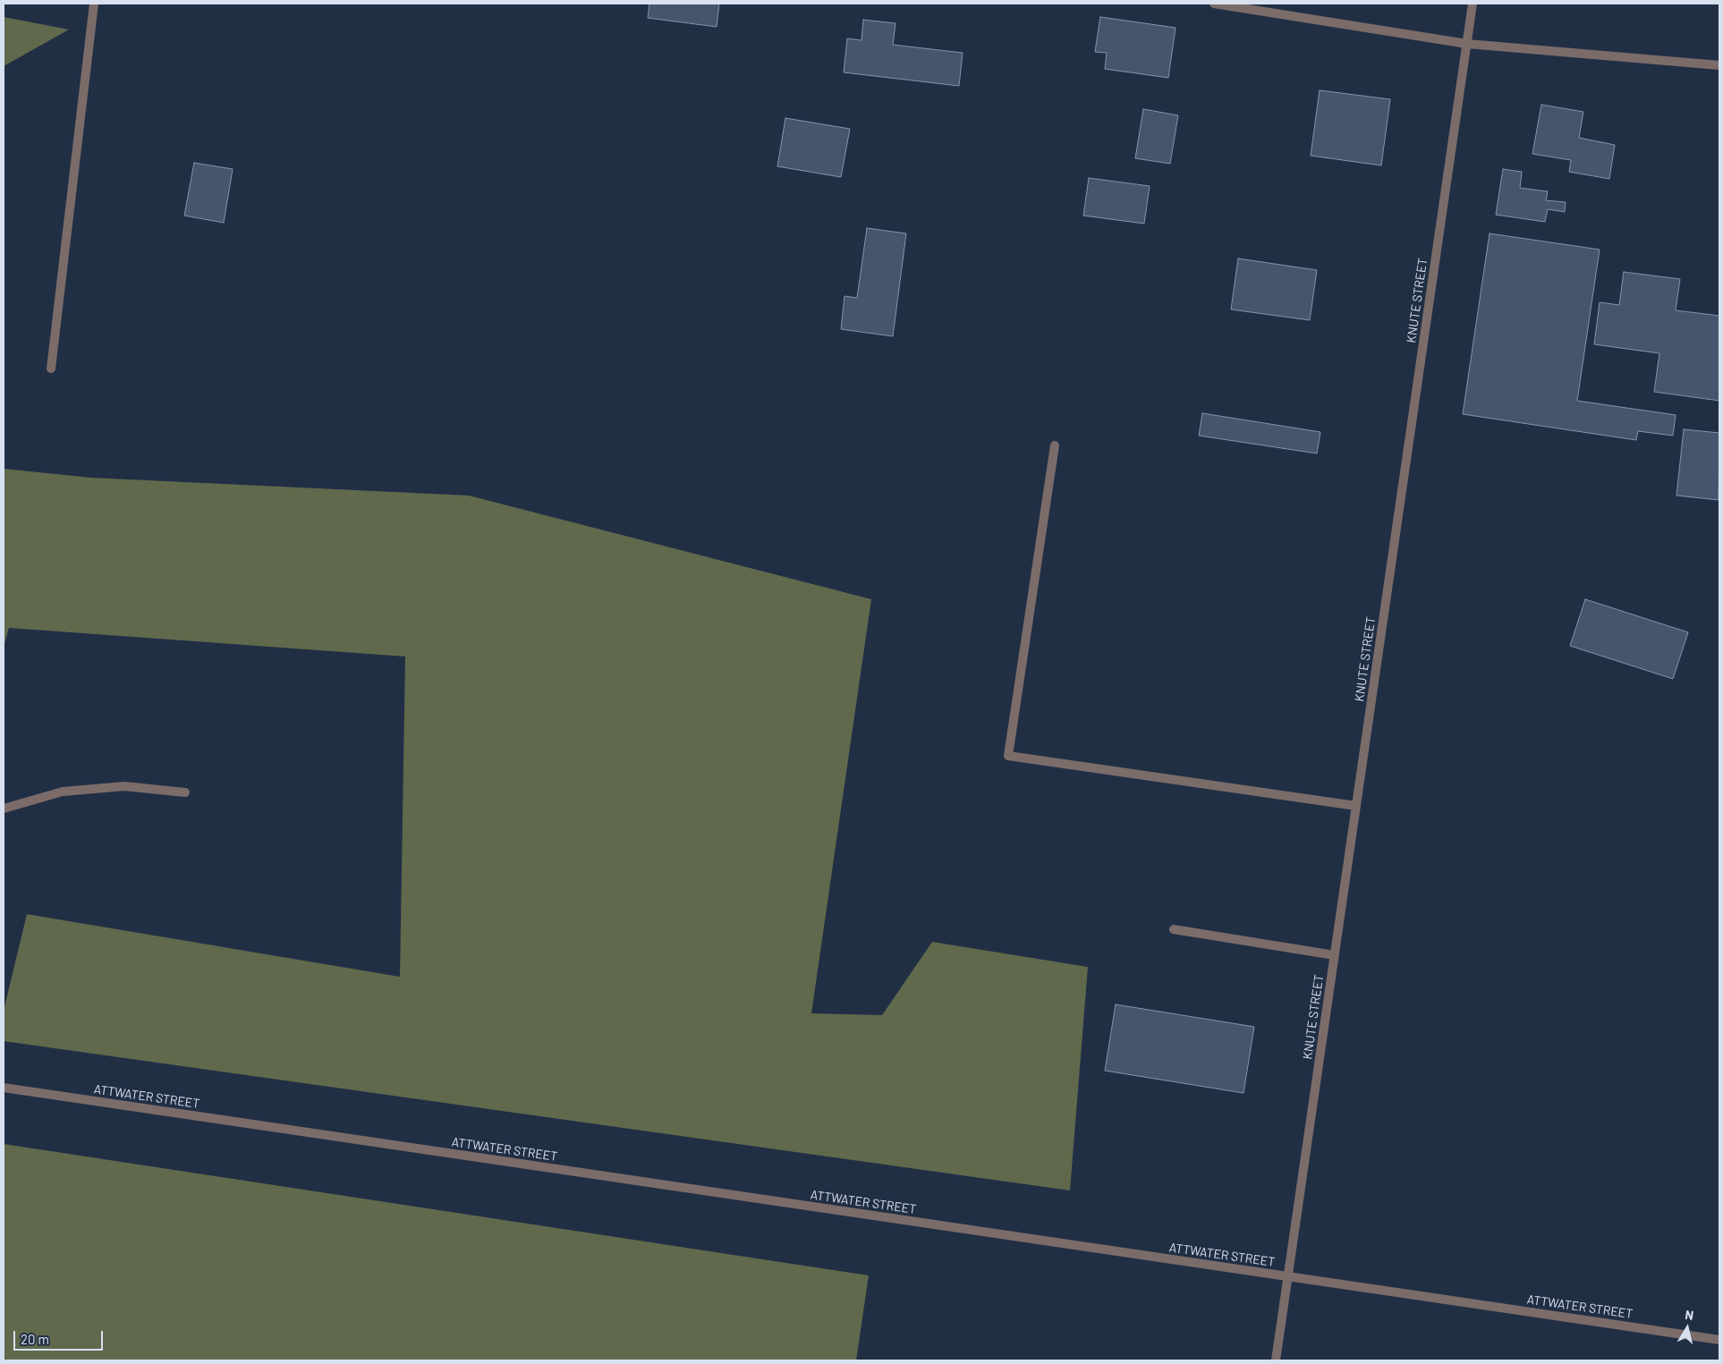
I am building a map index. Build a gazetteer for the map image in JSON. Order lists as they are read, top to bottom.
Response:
{
  "streets": {
    "street": ["KNUTE STREET", "ATTWATER STREET"]
  },
  "crossings": [
    ["KNUTE STREET", "ATTWATER STREET"]
  ],
  "scale_bar": "20 m",
  "north": "top"
}
